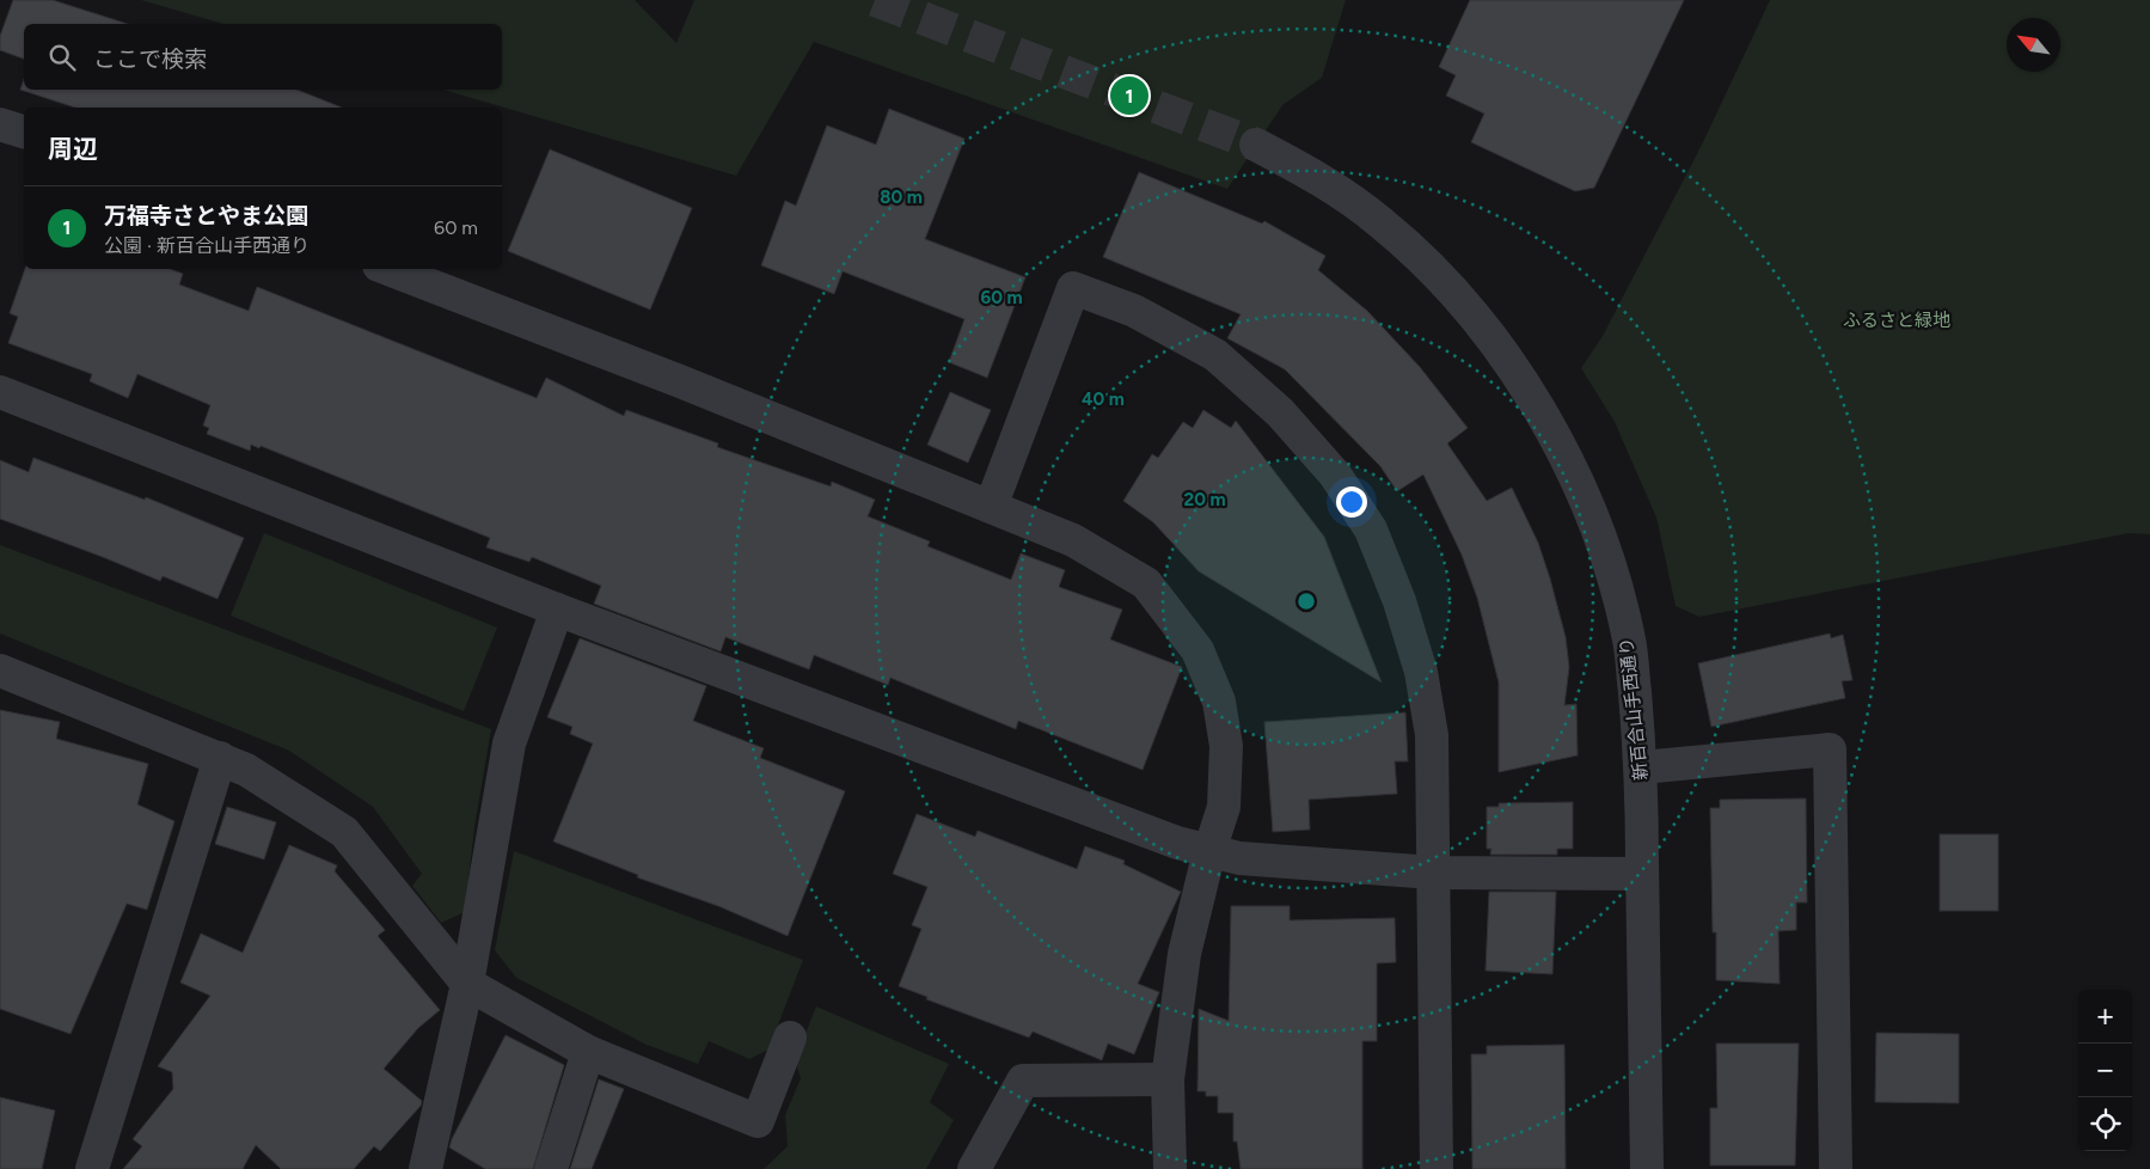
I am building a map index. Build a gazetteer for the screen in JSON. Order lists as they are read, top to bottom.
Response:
{
  "streets": {
    "street": ["新百合山手西通り"]
  },
  "parks": ["ふるさと緑地"],
  "north": "top left",
  "page": {
    "search": "ここで検索",
    "pins": "1",
    "heading": "周辺",
    "list": [
      {
        "mark": "1",
        "name": "万福寺さとやま公園",
        "note": "公園 · 新百合山手西通り",
        "value": "60 m"
      }
    ],
    "map_buttons": ["+", "−"]
  },
  "rings": [
    "80 m",
    "60 m",
    "40 m",
    "20 m"
  ]
}
